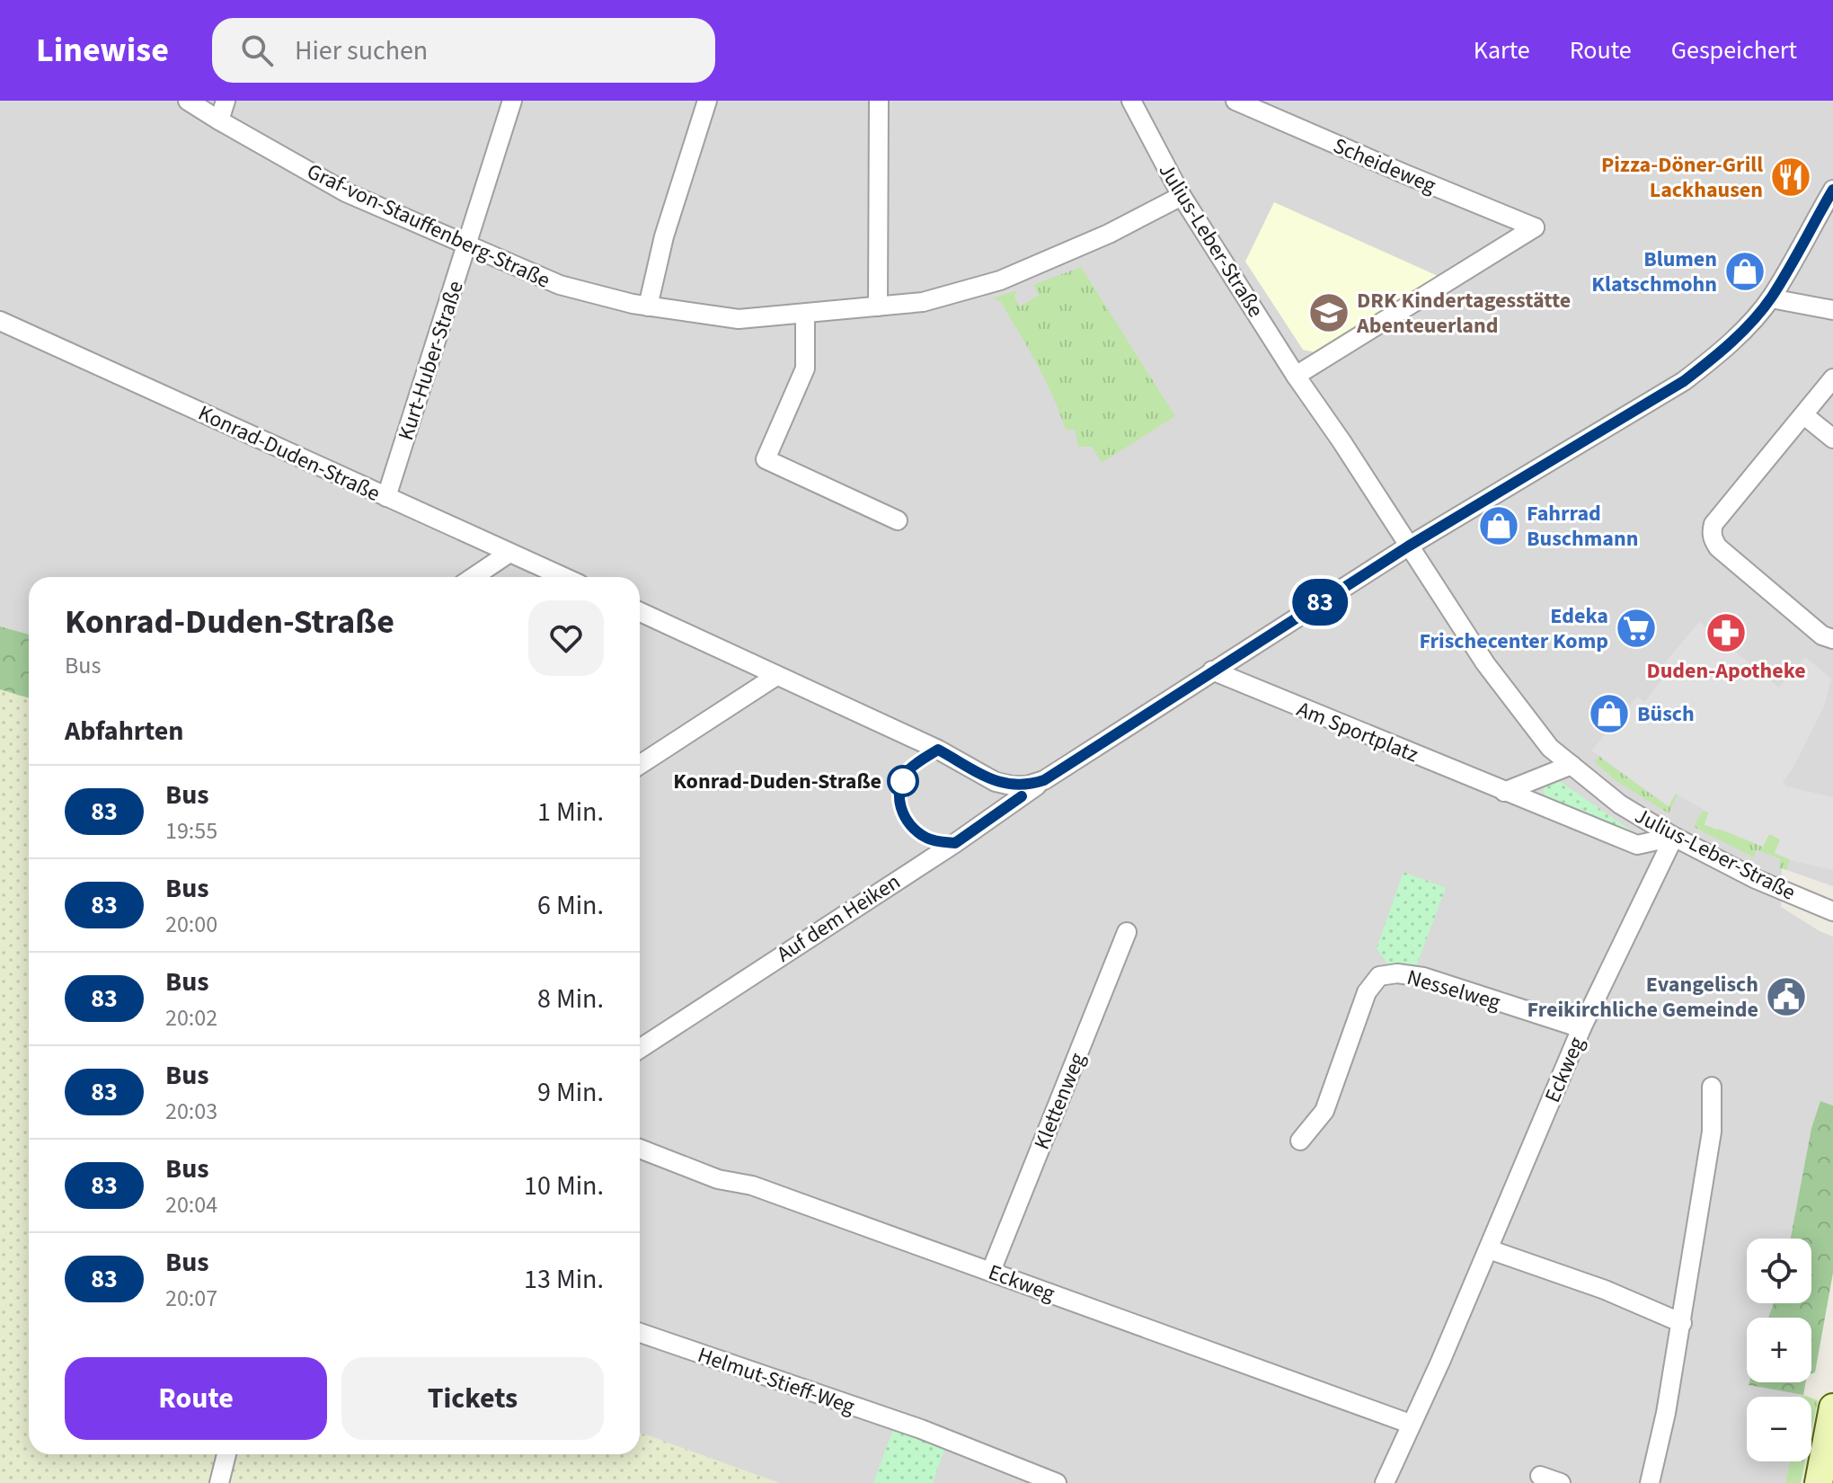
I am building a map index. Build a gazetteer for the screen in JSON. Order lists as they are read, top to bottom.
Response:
{
  "streets": {
    "street": [
      "Scheideweg",
      "Graf-von-Stauffenberg-Straße",
      "Julius-Leber-Straße",
      "Kurt-Huber-Straße",
      "Konrad-Duden-Straße",
      "Am Sportplatz",
      "Auf dem Heiken",
      "Nesselweg",
      "Eckweg",
      "Klettenweg",
      "Helmut-Stieff-Weg"
    ]
  },
  "crossings": [
    ["Scheideweg", "Julius-Leber-Straße"],
    ["Graf-von-Stauffenberg-Straße", "Julius-Leber-Straße"],
    ["Graf-von-Stauffenberg-Straße", "Kurt-Huber-Straße"],
    ["Julius-Leber-Straße", "Am Sportplatz"],
    ["Julius-Leber-Straße", "Eckweg"],
    ["Kurt-Huber-Straße", "Konrad-Duden-Straße"],
    ["Am Sportplatz", "Eckweg"],
    ["Nesselweg", "Eckweg"],
    ["Eckweg", "Klettenweg"]
  ],
  "places": {
    "restaurant": ["Pizza-Döner-Grill Lackhausen"],
    "shop": ["Blumen Klatschmohn", "Fahrrad Buschmann", "Büsch"],
    "school or university": ["DRK Kindertagesstätte Abenteuerland"],
    "supermarket": ["Edeka Frischecenter Komp"],
    "pharmacy": ["Duden-Apotheke"],
    "other": ["Konrad-Duden-Straße"],
    "public building": ["Evangelisch Freikirchliche Gemeinde"]
  },
  "lines": ["bus line 83"],
  "page": {
    "header": "Linewise",
    "search": "Hier suchen",
    "nav": ["Karte", "Route", "Gespeichert"],
    "on_map": "83",
    "heading": [
      ["Konrad-Duden-Straße", "Bus"],
      "Abfahrten"
    ],
    "list": [
      {
        "mark": "83",
        "name": "Bus",
        "note": "19:55",
        "value": "1 Min."
      },
      {
        "mark": "83",
        "name": "Bus",
        "note": "20:00",
        "value": "6 Min."
      },
      {
        "mark": "83",
        "name": "Bus",
        "note": "20:02",
        "value": "8 Min."
      },
      {
        "mark": "83",
        "name": "Bus",
        "note": "20:03",
        "value": "9 Min."
      },
      {
        "mark": "83",
        "name": "Bus",
        "note": "20:04",
        "value": "10 Min."
      },
      {
        "mark": "83",
        "name": "Bus",
        "note": "20:07",
        "value": "13 Min."
      }
    ],
    "map_buttons": ["+", "−"],
    "buttons": ["Route", "Tickets"]
  }
}
